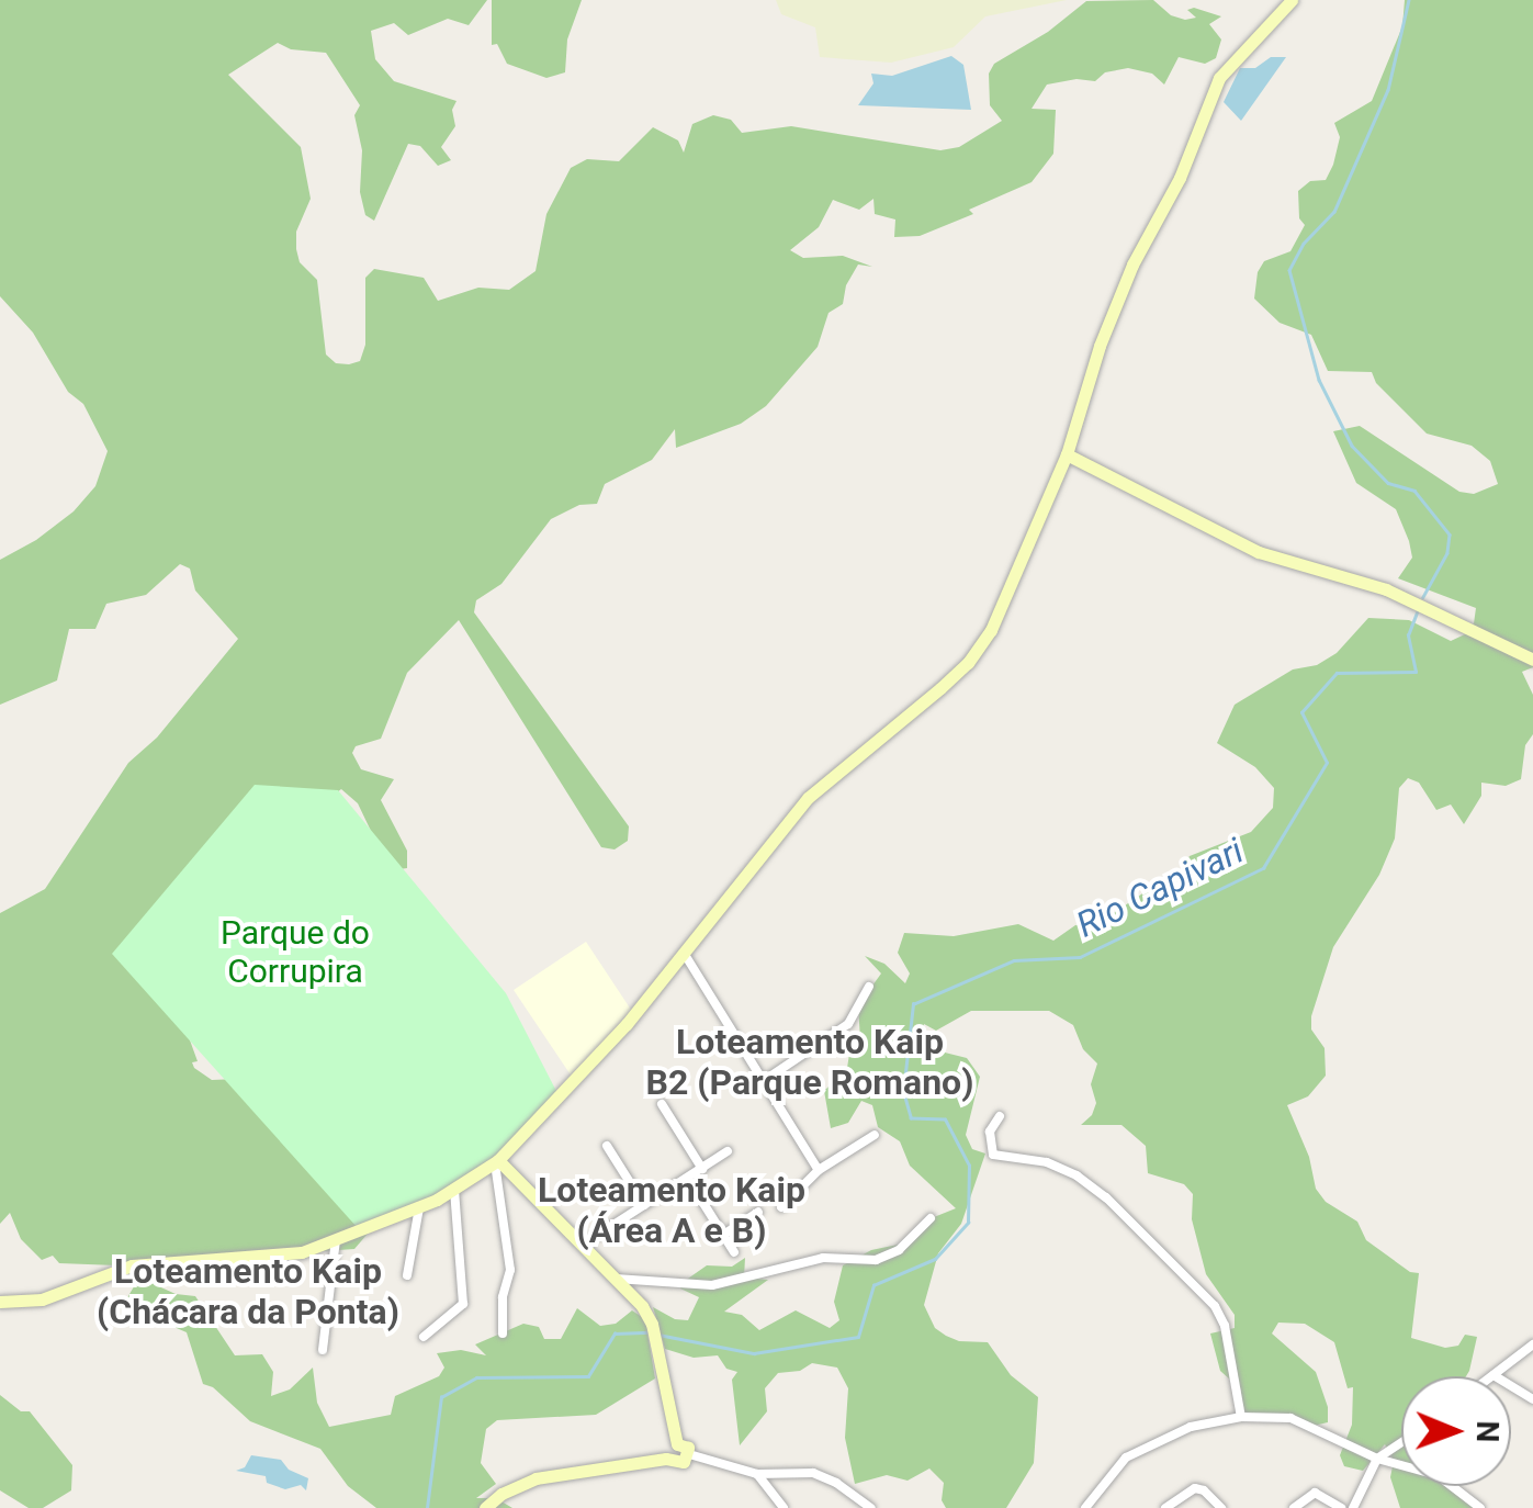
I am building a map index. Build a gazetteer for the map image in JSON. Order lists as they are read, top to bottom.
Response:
{
  "districts": ["Loteamento Kaip B2 (Parque Romano)", "Loteamento Kaip (Área A e B)", "Loteamento Kaip (Chácara da Ponta)"],
  "water": ["Rio Capivari"],
  "parks": ["Parque do Corrupira"],
  "north": "right"
}
